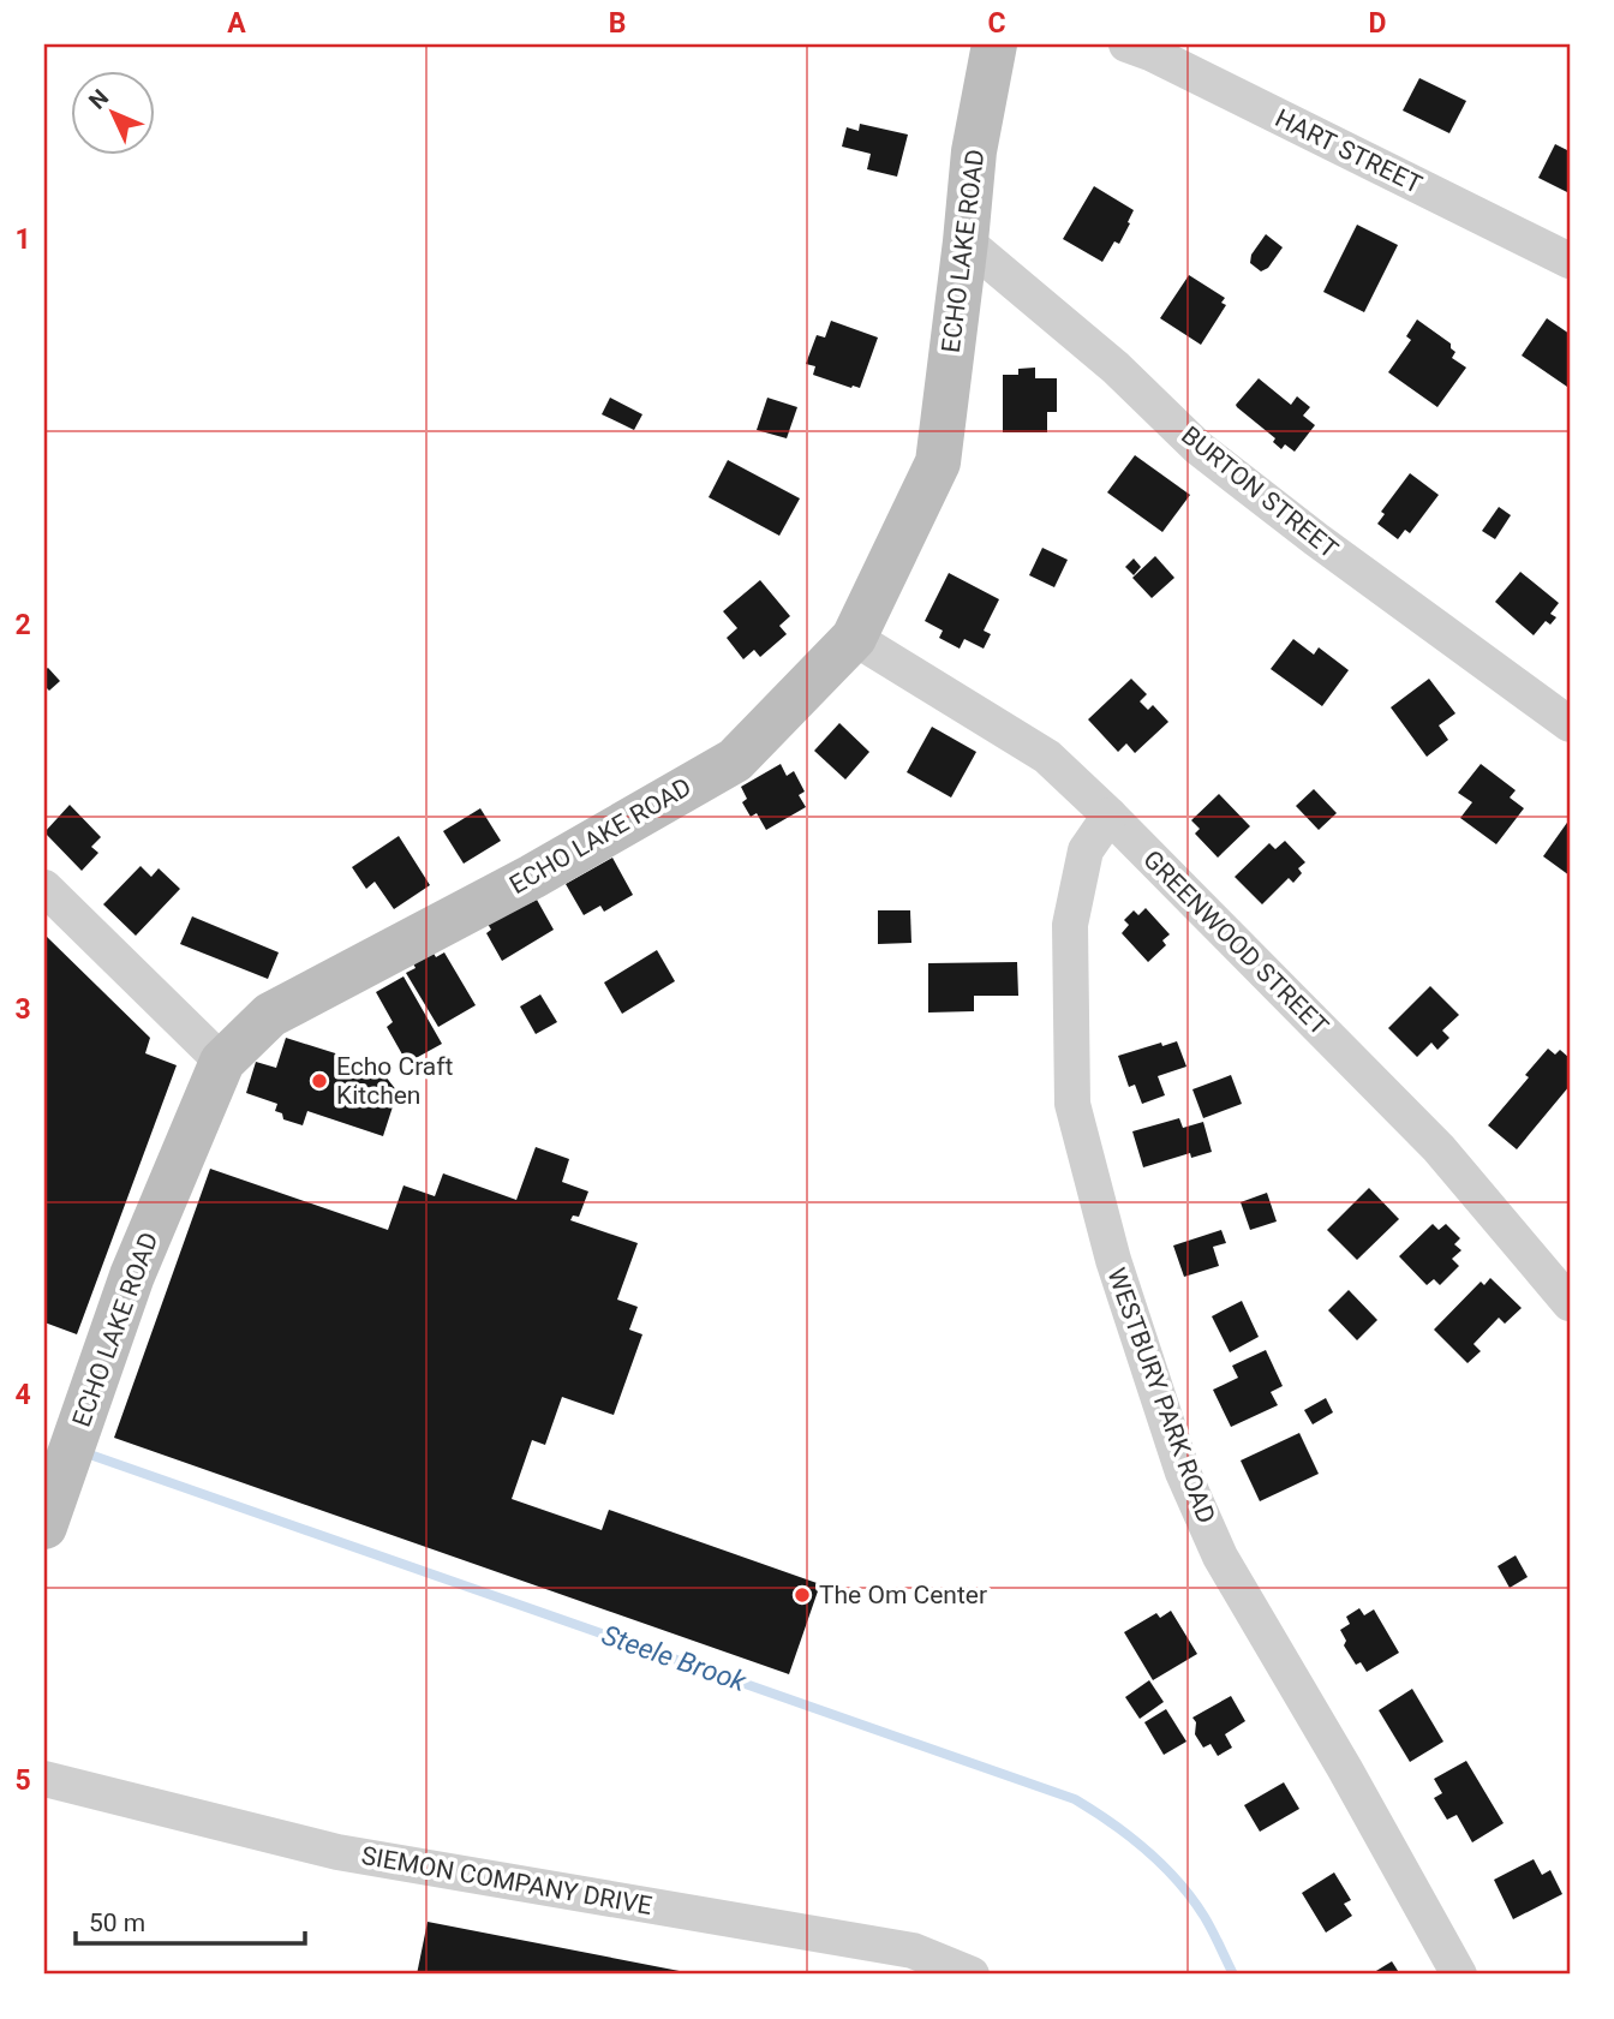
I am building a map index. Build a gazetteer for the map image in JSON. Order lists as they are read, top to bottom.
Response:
{
  "streets": {
    "main road": ["ECHO LAKE ROAD"],
    "street": [
      "HART STREET",
      "BURTON STREET",
      "GREENWOOD STREET",
      "WESTBURY PARK ROAD",
      "SIEMON COMPANY DRIVE"
    ]
  },
  "crossings": [
    ["ECHO LAKE ROAD", "BURTON STREET"],
    ["ECHO LAKE ROAD", "GREENWOOD STREET"],
    ["GREENWOOD STREET", "WESTBURY PARK ROAD"]
  ],
  "water": ["Steele Brook"],
  "places": ["Echo Craft Kitchen", "The Om Center"],
  "scale_bar": "50 m",
  "north": "top left",
  "grid": {
    "columns": [
      "A",
      "B",
      "C",
      "D"
    ],
    "rows": [
      "1",
      "2",
      "3",
      "4",
      "5"
    ]
  }
}
